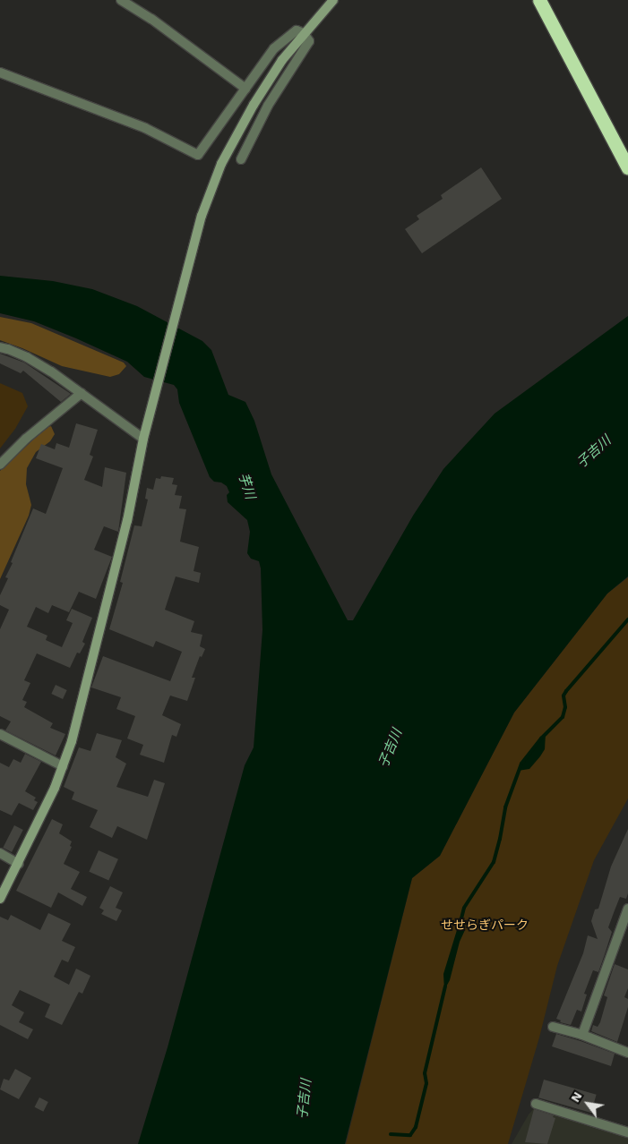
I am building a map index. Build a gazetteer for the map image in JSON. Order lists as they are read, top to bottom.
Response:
{
  "water": ["子吉川", "芋川"],
  "parks": ["せせらぎパーク"],
  "north": "top left"
}
